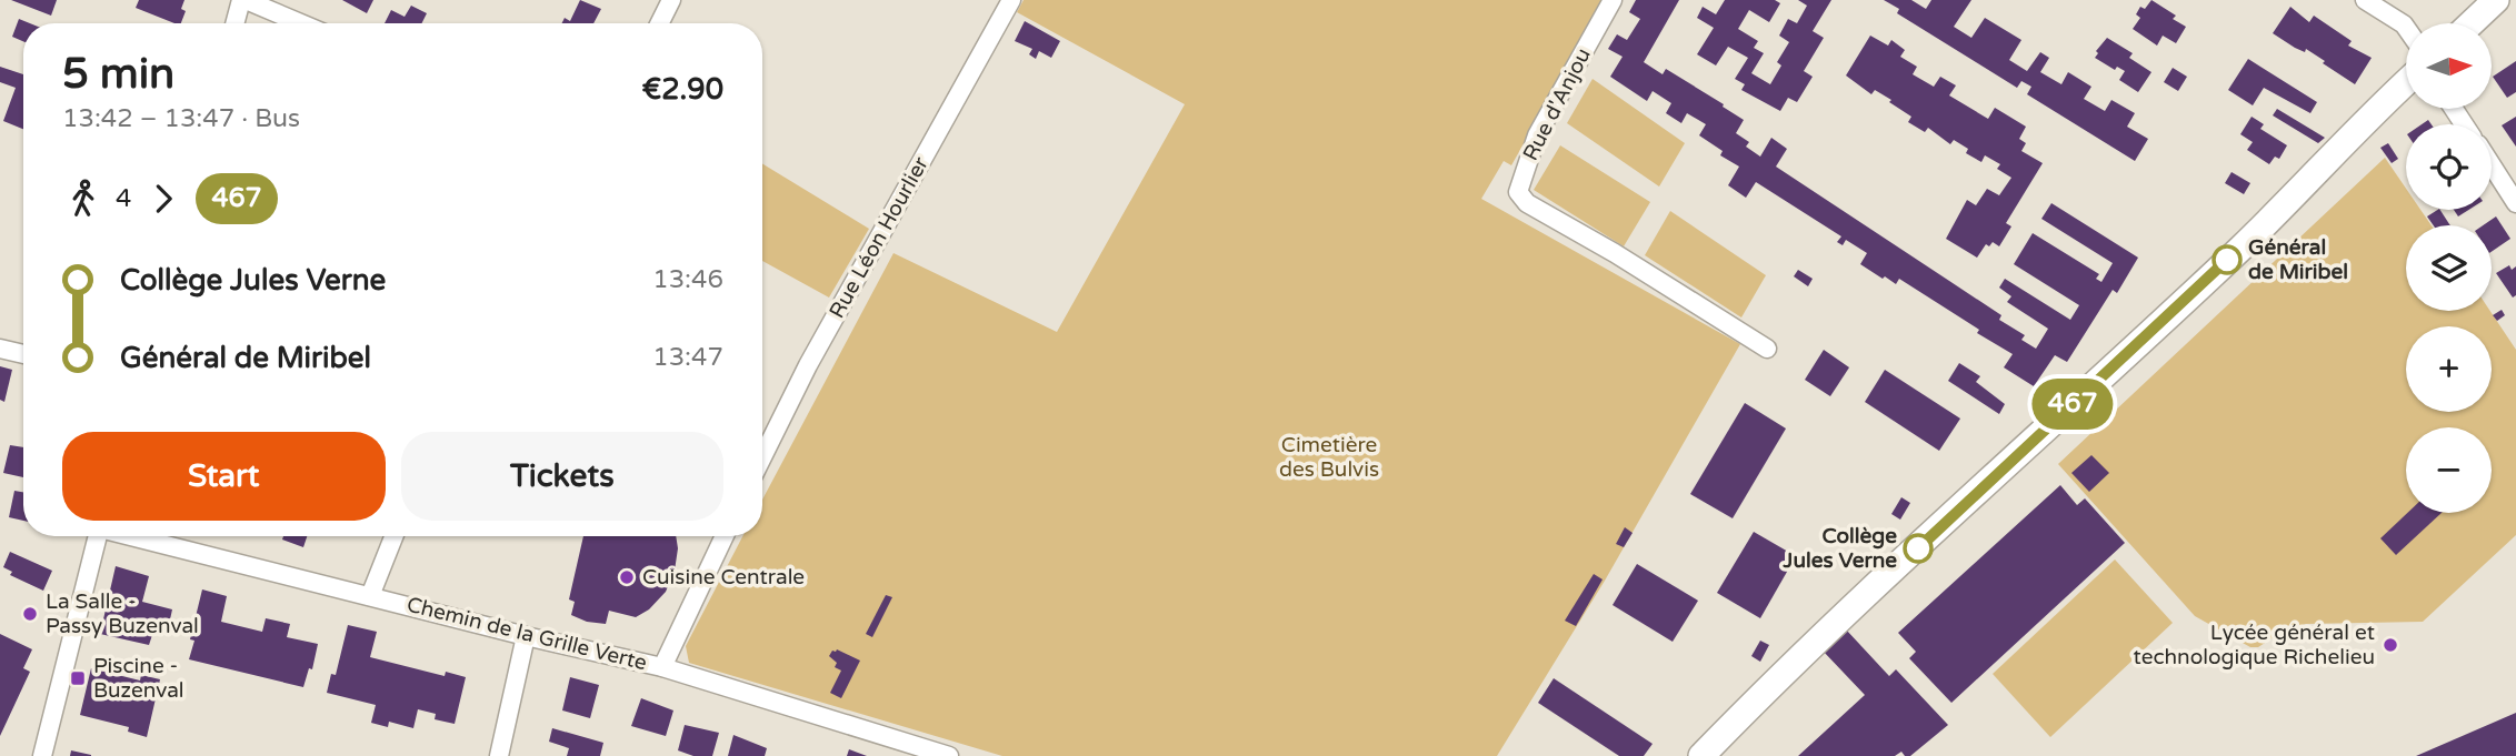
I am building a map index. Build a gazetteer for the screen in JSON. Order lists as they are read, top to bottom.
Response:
{
  "streets": {
    "street": ["Rue d'Anjou", "Rue Léon Hourlier", "Chemin de la Grille Verte"]
  },
  "parks": ["Cimetière des Bulvis"],
  "places": {
    "other": [
      "Général de Miribel",
      "Collège Jules Verne",
      "Cuisine Centrale",
      "La Salle - Passy Buzenval",
      "Lycée général et technologique Richelieu"
    ],
    "transit": ["Piscine - Buzenval"]
  },
  "lines": ["bus line 467"],
  "north": "right",
  "page": {
    "on_map": "467",
    "map_buttons": ["+", "−"],
    "heading": ["5 min", "13:42 – 13:47 · Bus", "€2.90"],
    "legs": ["4", "467"],
    "list": [
      {
        "name": "Collège Jules Verne",
        "value": "13:46"
      },
      {
        "name": "Général de Miribel",
        "value": "13:47"
      }
    ],
    "buttons": ["Start", "Tickets"]
  }
}
